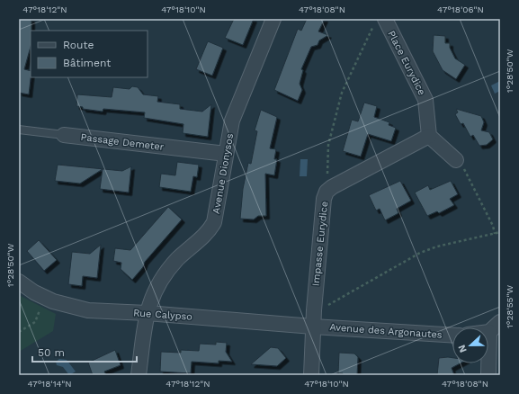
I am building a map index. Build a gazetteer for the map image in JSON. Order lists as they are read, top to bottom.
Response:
{
  "streets": {
    "street": [
      "Place Eurydice",
      "Passage Demeter",
      "Avenue Dionysos",
      "Impasse Eurydice",
      "Rue Calypso",
      "Avenue des Argonautes"
    ]
  },
  "crossings": [
    ["Place Eurydice", "Impasse Eurydice"],
    ["Passage Demeter", "Avenue Dionysos"],
    ["Avenue Dionysos", "Rue Calypso"],
    ["Impasse Eurydice", "Rue Calypso"],
    ["Impasse Eurydice", "Avenue des Argonautes"],
    ["Rue Calypso", "Avenue des Argonautes"]
  ],
  "legend": ["Route", "Bâtiment"],
  "scale_bar": "50 m",
  "north": "left",
  "coordinates": [
    "47°18'12\"N",
    "47°18'10\"N",
    "47°18'08\"N",
    "47°18'06\"N",
    "1°28'50\"W",
    "1°28'55\"W",
    "47°18'14\"N"
  ]
}
